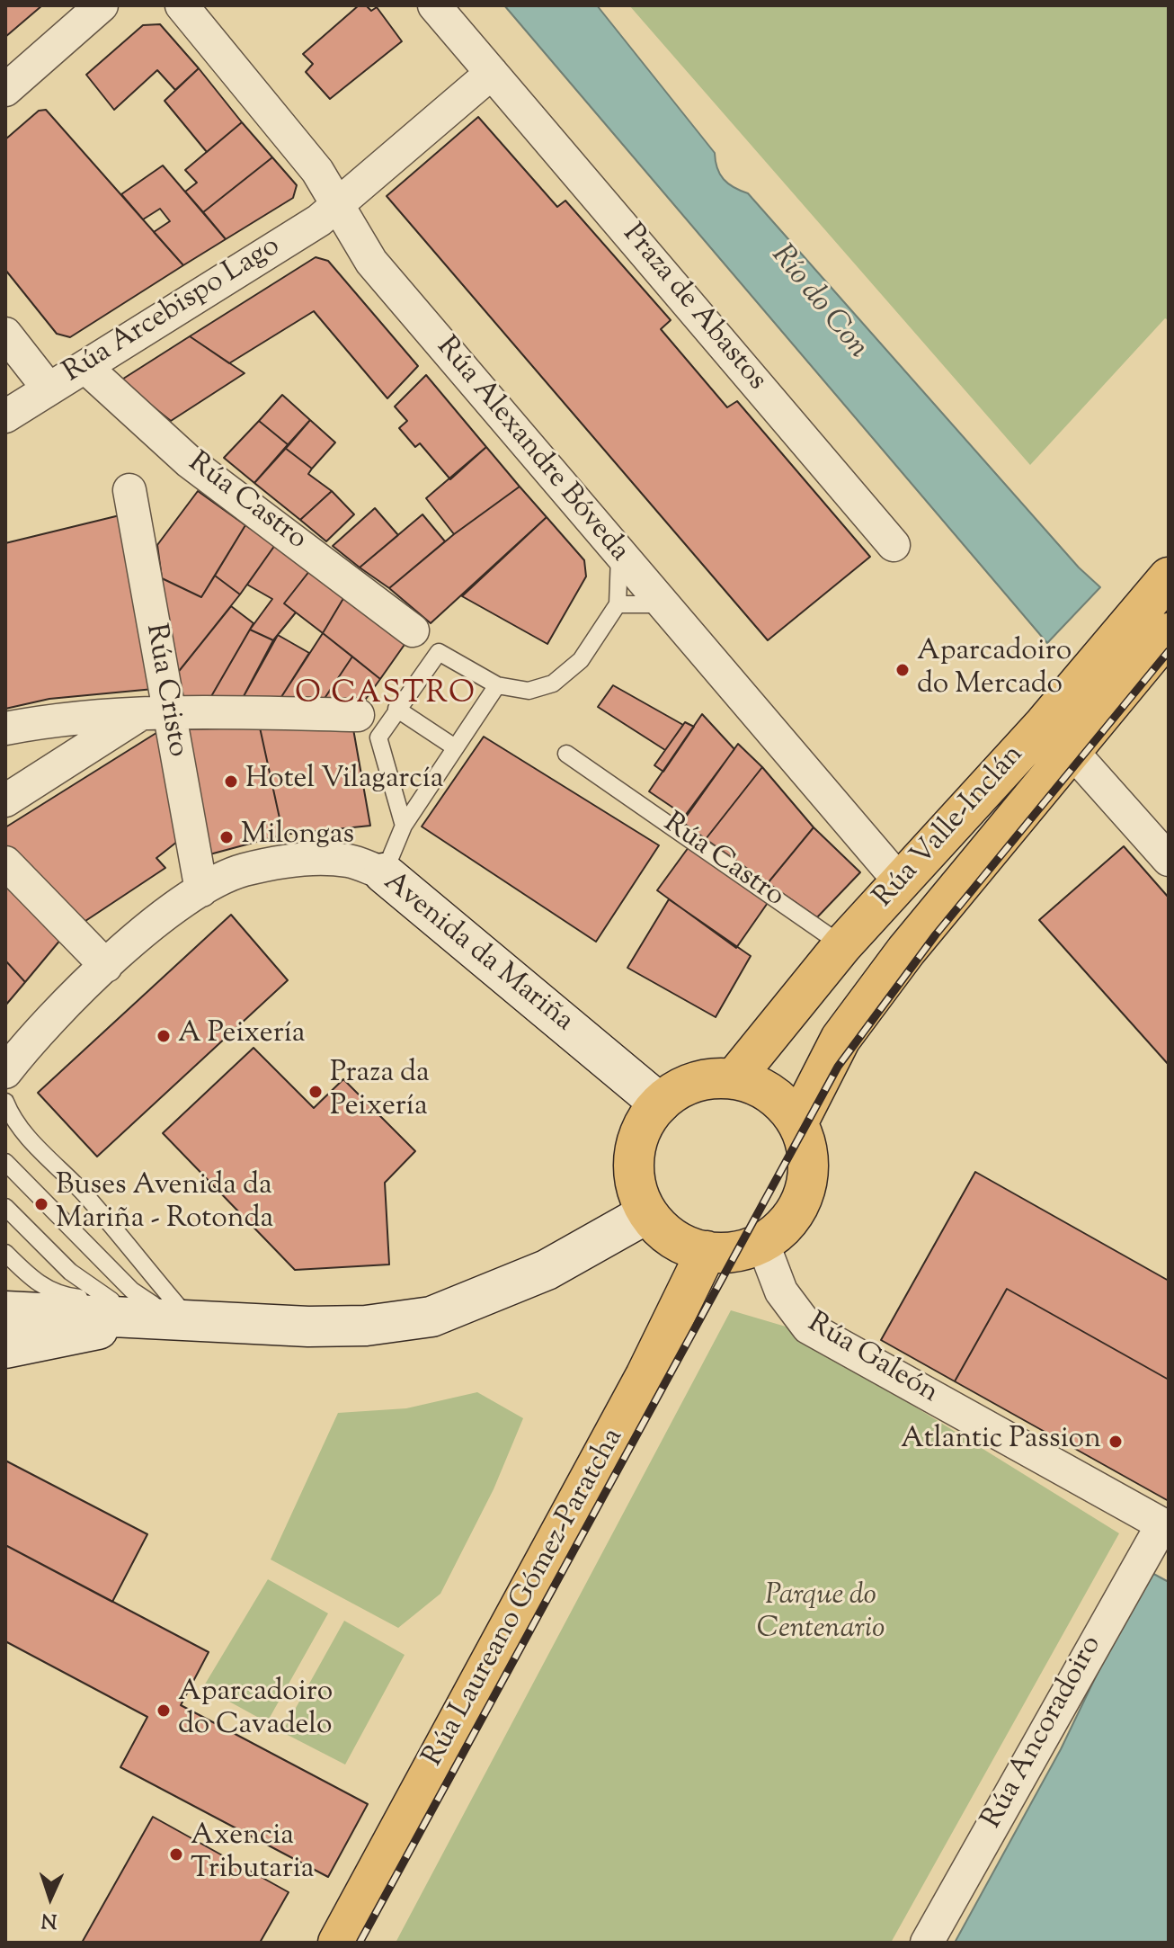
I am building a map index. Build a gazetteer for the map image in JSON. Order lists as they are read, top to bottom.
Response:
{
  "streets": {
    "main road": ["Rúa Valle-Inclán", "Rúa Laureano Gómez-Paratcha"],
    "street": [
      "Praza de Abastos",
      "Rúa Arcebispo Lago",
      "Rúa Alexandre Bóveda",
      "Rúa Castro",
      "Rúa Cristo",
      "Avenida da Mariña",
      "Rúa Galeón",
      "Rúa Ancoradoiro"
    ]
  },
  "crossings": [
    ["Rúa Arcebispo Lago", "Rúa Alexandre Bóveda"],
    ["Rúa Arcebispo Lago", "Rúa Castro"],
    ["Rúa Alexandre Bóveda", "Rúa Valle-Inclán"],
    ["Rúa Castro", "Rúa Valle-Inclán"],
    ["Rúa Cristo", "Avenida da Mariña"],
    ["Rúa Valle-Inclán", "Avenida da Mariña"],
    ["Rúa Valle-Inclán", "Rúa Galeón"],
    ["Rúa Valle-Inclán", "Rúa Laureano Gómez-Paratcha"],
    ["Avenida da Mariña", "Rúa Galeón"],
    ["Avenida da Mariña", "Rúa Laureano Gómez-Paratcha"],
    ["Rúa Galeón", "Rúa Laureano Gómez-Paratcha"],
    ["Rúa Galeón", "Rúa Ancoradoiro"]
  ],
  "districts": ["O CASTRO"],
  "water": ["Río do Con"],
  "parks": ["Parque do Centenario"],
  "places": [
    "Aparcadoiro do Mercado",
    "Hotel Vilagarcía",
    "Milongas",
    "A Peixería",
    "Praza da Peixería",
    "Buses Avenida da Mariña - Rotonda",
    "Atlantic Passion",
    "Aparcadoiro do Cavadelo",
    "Axencia Tributaria"
  ],
  "north": "bottom"
}
